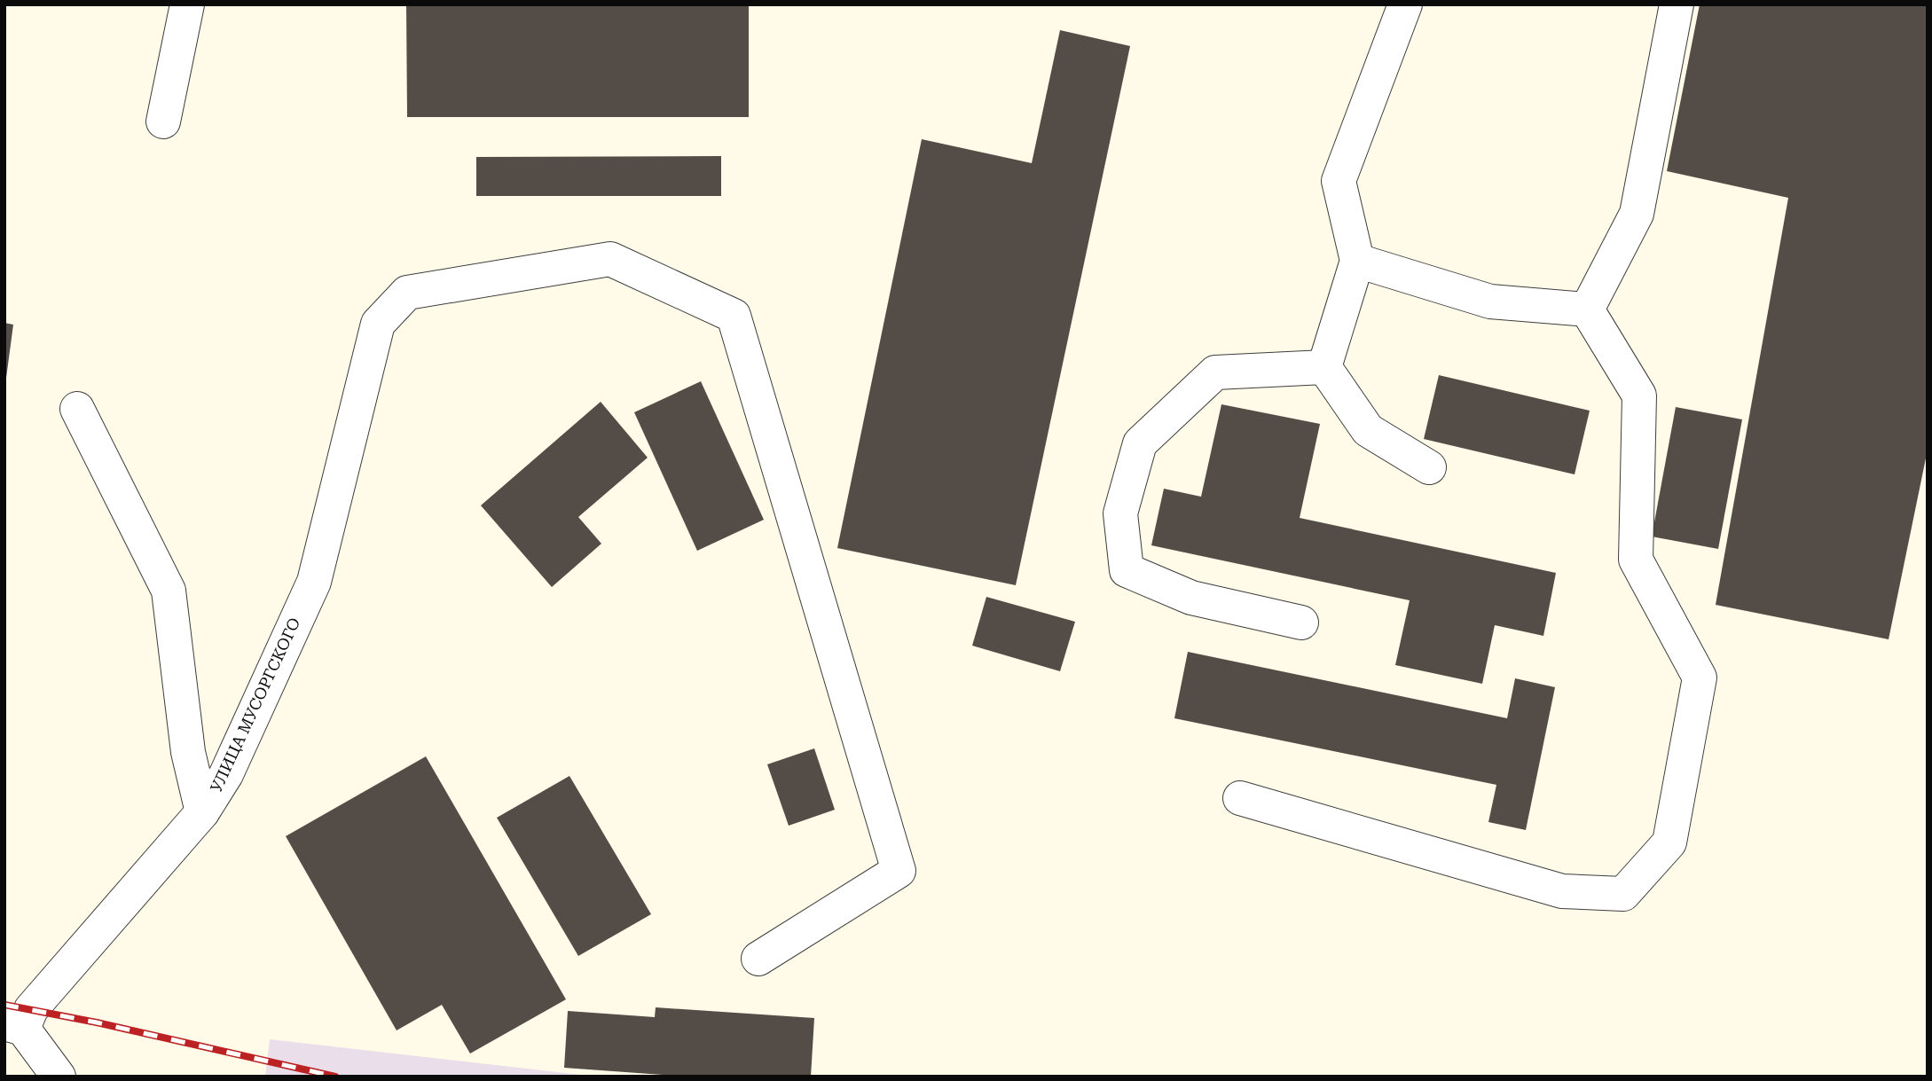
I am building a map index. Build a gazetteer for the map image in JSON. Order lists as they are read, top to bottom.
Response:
{
  "streets": {
    "lane": ["УЛИЦА МУСОРГСКОГО"]
  }
}
